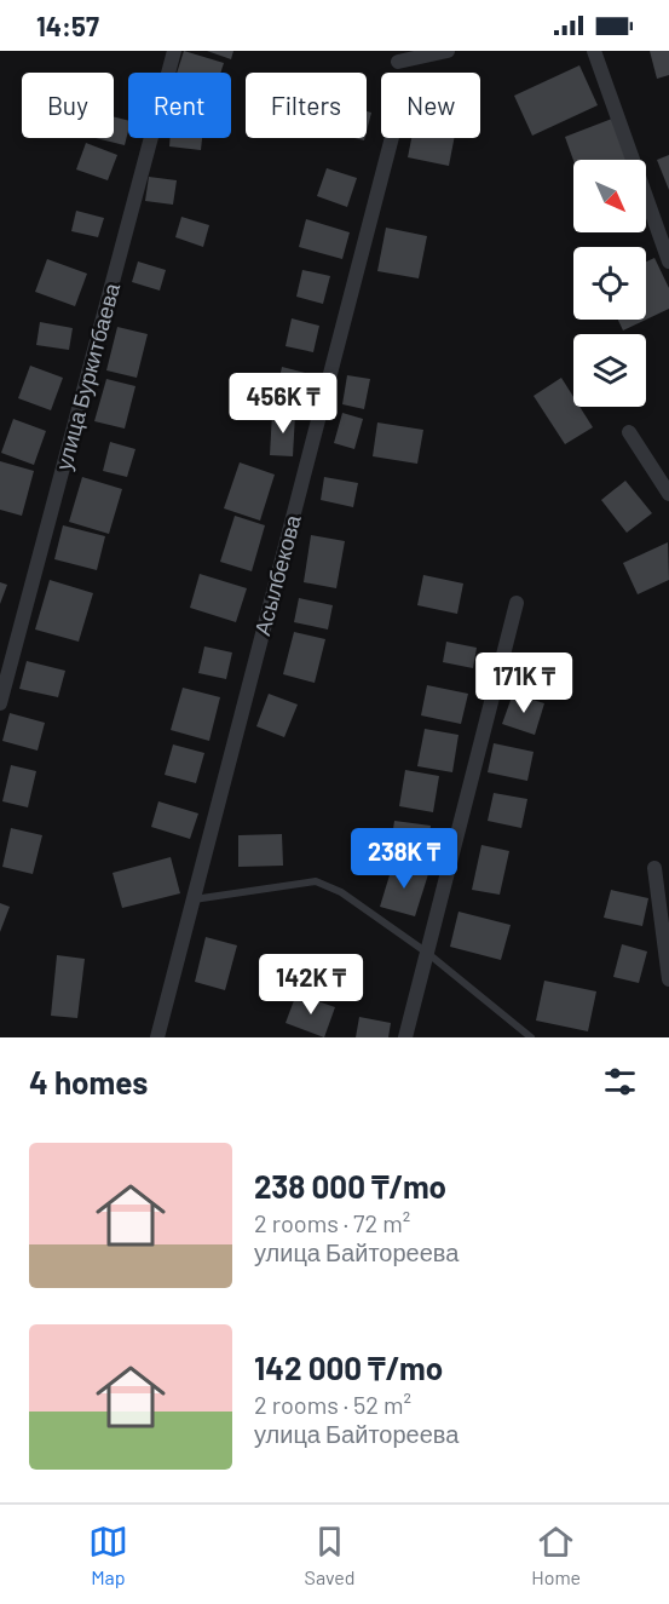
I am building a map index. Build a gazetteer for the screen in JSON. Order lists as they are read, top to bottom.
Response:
{
  "streets": {
    "street": ["улица Буркитбаева", "Асылбекова"]
  },
  "north": "bottom right",
  "page": {
    "status": "14:57",
    "chip": [
      "Buy",
      "Rent",
      "Filters",
      "New"
    ],
    "price": [
      "456K ₸",
      "171K ₸",
      "238K ₸",
      "142K ₸"
    ],
    "heading": "4 homes",
    "list": [
      {
        "name": "238 000 ₸/mo",
        "note": "2 rooms · 72 m² · улица Байтореева"
      },
      {
        "name": "142 000 ₸/mo",
        "note": "2 rooms · 52 m² · улица Байтореева"
      }
    ],
    "tabs": ["Map", "Saved", "Home"]
  }
}
